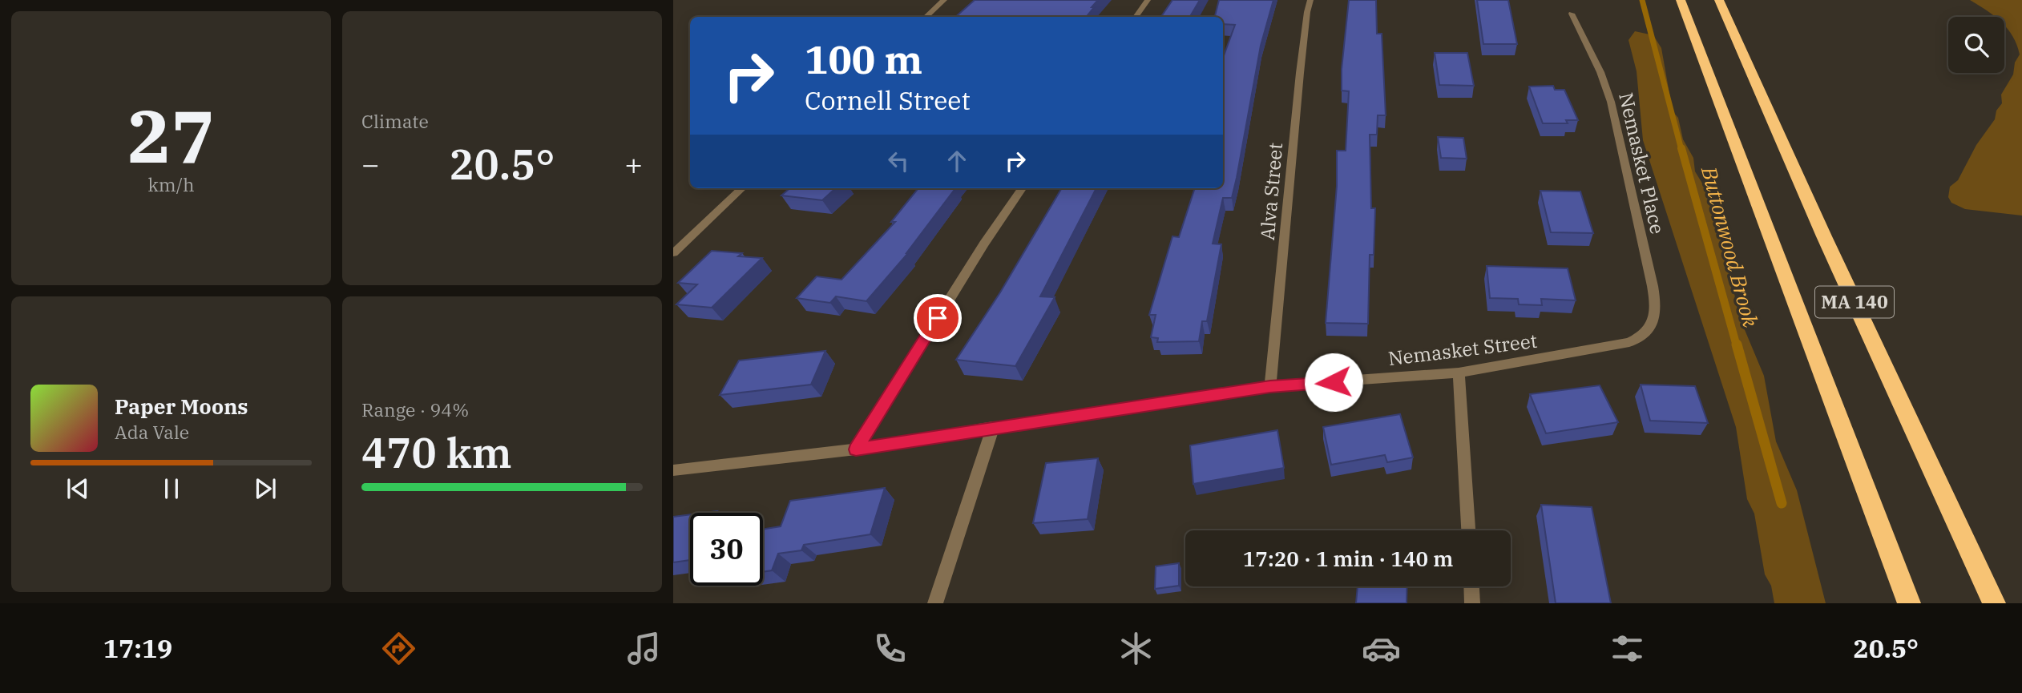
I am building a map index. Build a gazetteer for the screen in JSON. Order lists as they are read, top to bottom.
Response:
{
  "streets": {
    "highway": ["MA 140"],
    "street": ["Nemasket Place", "Alva Street", "Nemasket Street"]
  },
  "crossings": [
    ["Nemasket Place", "Nemasket Street"],
    ["Alva Street", "Nemasket Street"]
  ],
  "water": ["Buttonwood Brook"],
  "page": {
    "tile": [
      ["27", "km/h"],
      "Climate",
      ["Range · 94%", "470 km"]
    ],
    "turn": ["100 m", "Cornell Street"],
    "heat": ["−", "20.5°", "+"],
    "song": ["Paper Moons", "Ada Vale"],
    "limit": "30",
    "trip": "17:20 · 1 min · 140 m",
    "tabs": ["17:19", "20.5°"]
  }
}
